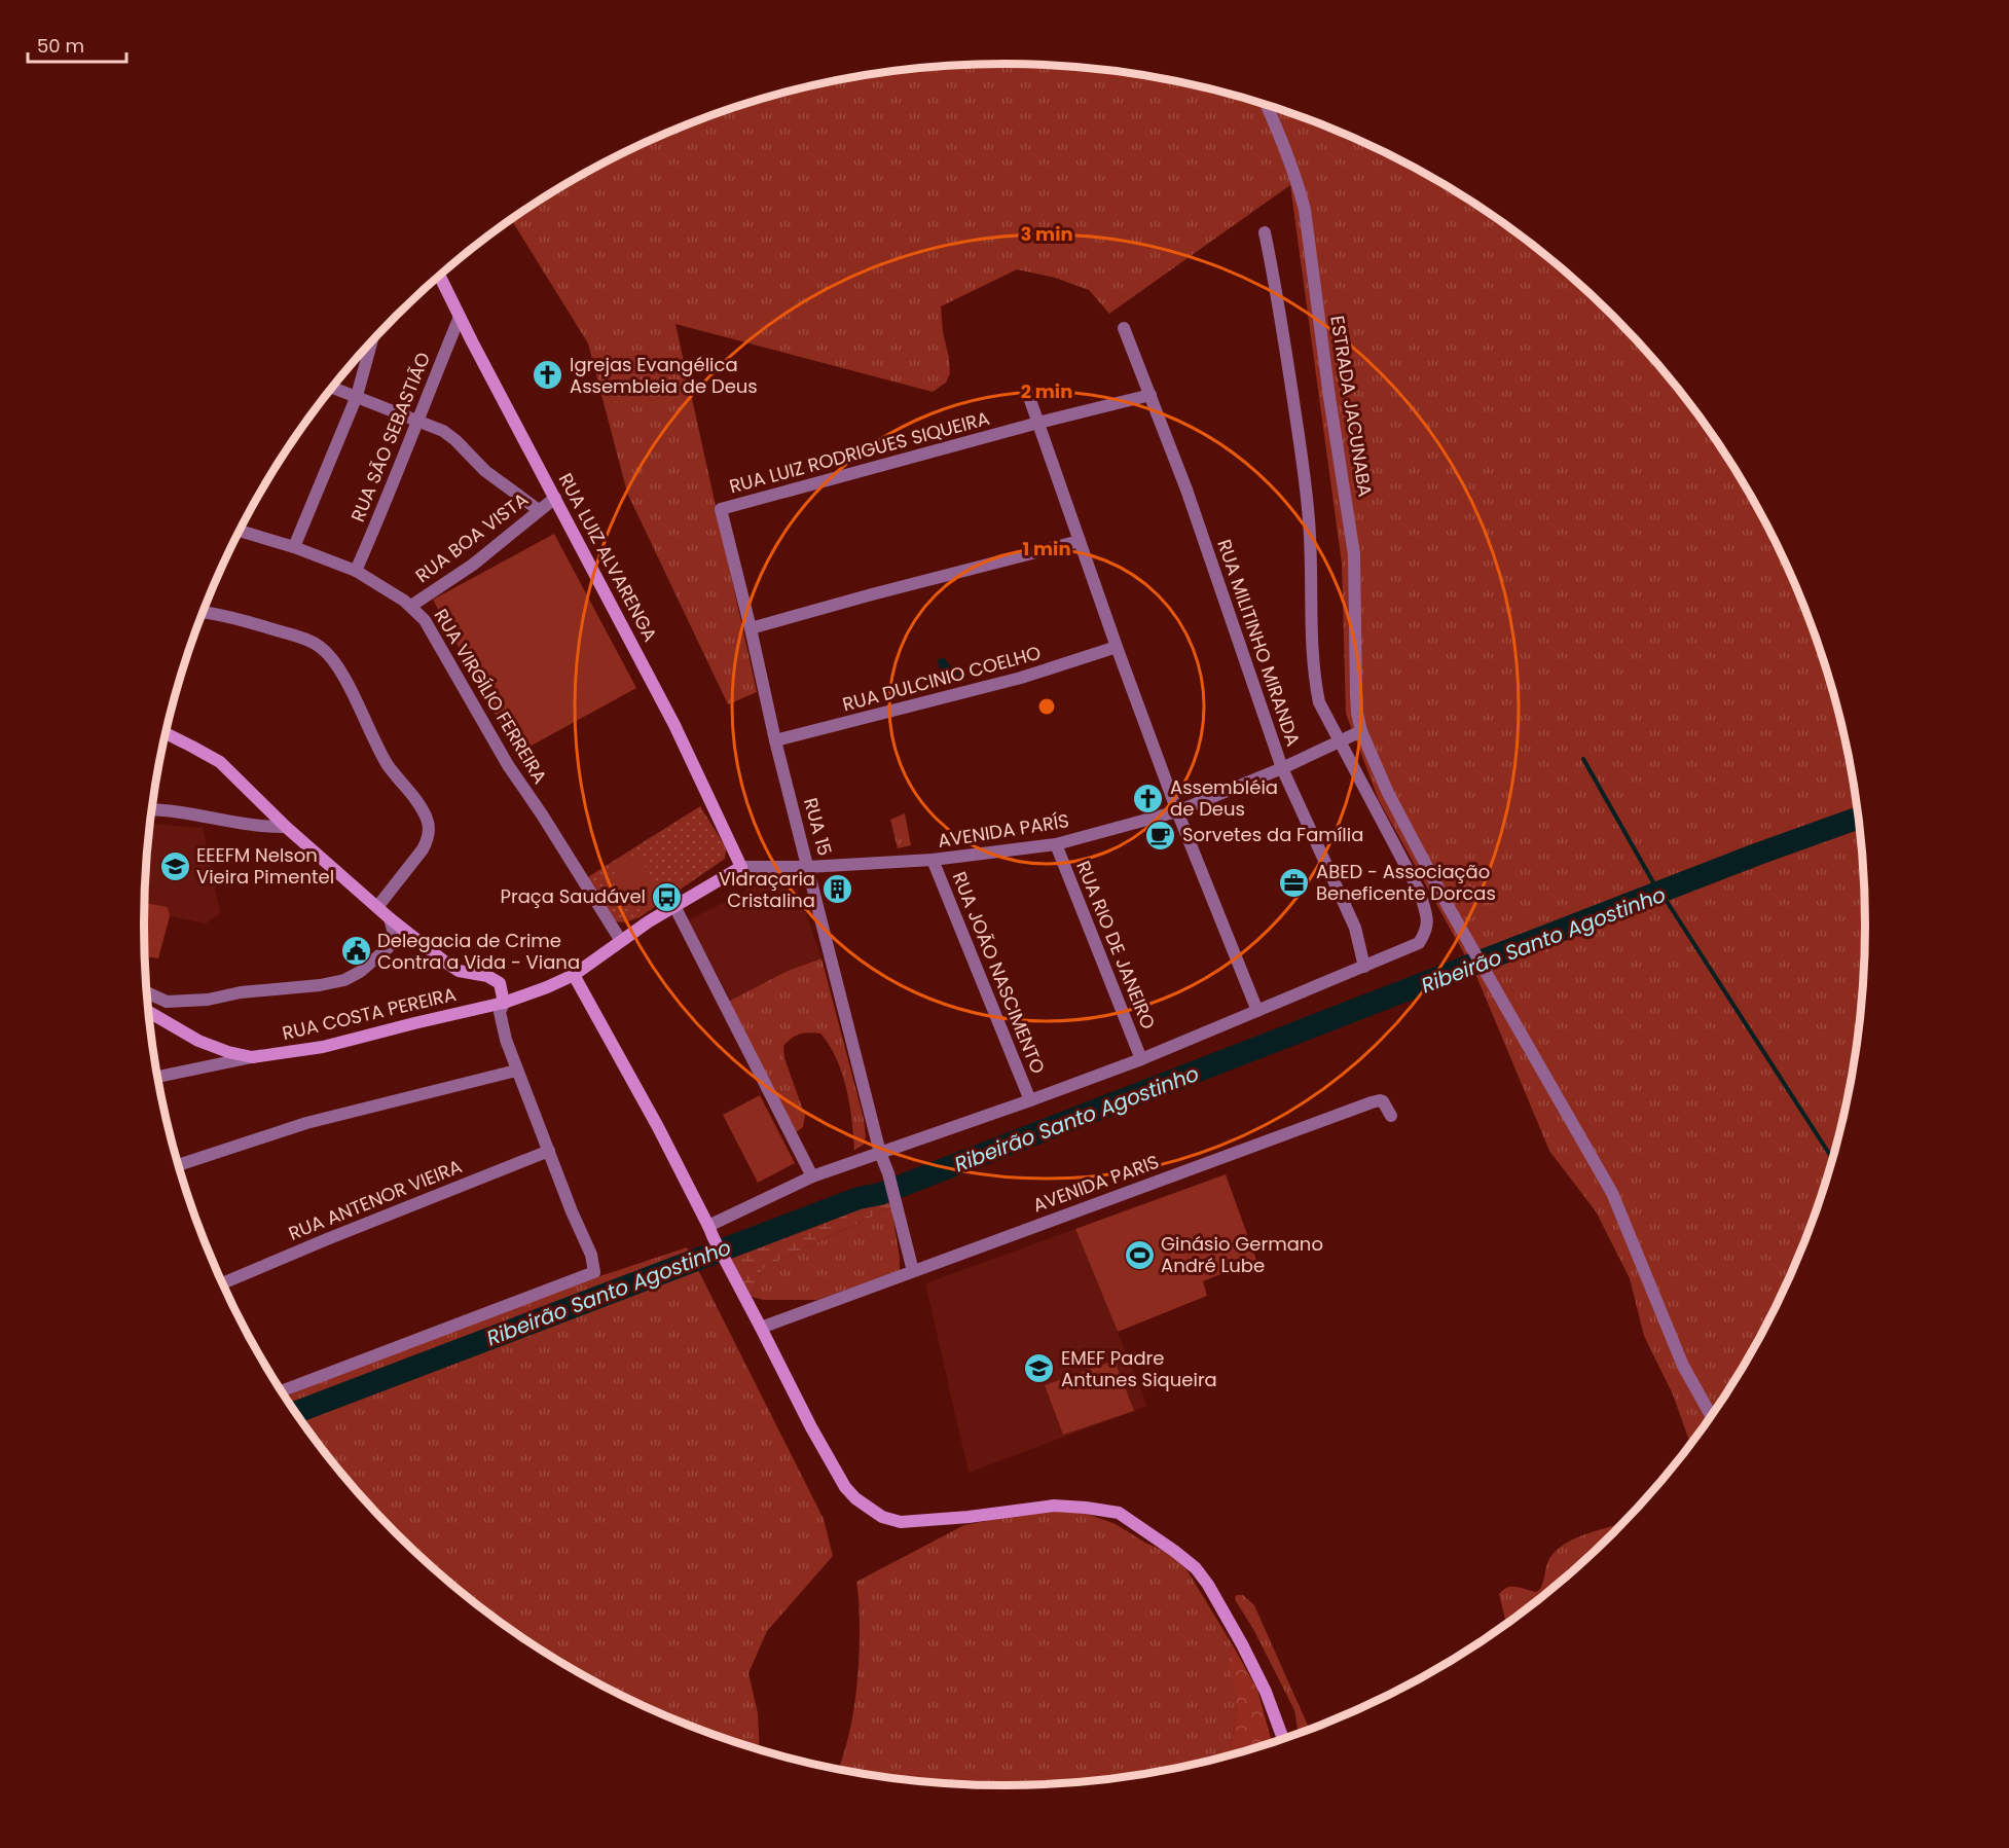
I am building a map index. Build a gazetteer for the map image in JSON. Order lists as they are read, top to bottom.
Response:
{
  "streets": {
    "street": [
      "ESTRADA JACUNABA",
      "RUA SÃO SEBASTIÃO",
      "RUA LUIZ RODRIGUES SIQUEIRA",
      "RUA BOA VISTA",
      "RUA LUIZ ALVARENGA",
      "RUA MILITINHO MIRANDA",
      "RUA DULCINIO COELHO",
      "RUA VIRGÍLIO FERREIRA",
      "RUA 15",
      "AVENIDA PARÍS",
      "RUA RIO DE JANEIRO",
      "RUA JOÃO NASCIMENTO",
      "RUA COSTA PEREIRA",
      "AVENIDA PARIS",
      "RUA ANTENOR VIEIRA"
    ]
  },
  "crossings": [
    ["ESTRADA JACUNABA", "AVENIDA PARÍS"],
    ["RUA SÃO SEBASTIÃO", "RUA LUIZ ALVARENGA"],
    ["RUA SÃO SEBASTIÃO", "RUA VIRGÍLIO FERREIRA"],
    ["RUA LUIZ RODRIGUES SIQUEIRA", "RUA MILITINHO MIRANDA"],
    ["RUA LUIZ RODRIGUES SIQUEIRA", "RUA 15"],
    ["RUA BOA VISTA", "RUA LUIZ ALVARENGA"],
    ["RUA BOA VISTA", "RUA VIRGÍLIO FERREIRA"],
    ["RUA LUIZ ALVARENGA", "AVENIDA PARÍS"],
    ["RUA MILITINHO MIRANDA", "AVENIDA PARÍS"],
    ["RUA DULCINIO COELHO", "RUA 15"],
    ["RUA 15", "AVENIDA PARÍS"],
    ["RUA 15", "AVENIDA PARIS"],
    ["AVENIDA PARÍS", "RUA RIO DE JANEIRO"],
    ["AVENIDA PARÍS", "RUA JOÃO NASCIMENTO"]
  ],
  "water": ["Ribeirão Santo Agostinho"],
  "places": {
    "church": ["Igrejas Evangélica Assembleia de Deus", "Assembléia de Deus"],
    "cafe": ["Sorvetes da Família"],
    "school or university": ["EEEFM Nelson Vieira Pimentel", "EMEF Padre Antunes Siqueira"],
    "office": ["ABED - Associação Beneficente Dorcas"],
    "building": ["VIdraçaria Cristalina"],
    "bus stop": ["Praça Saudável"],
    "public building": ["Delegacia de Crime Contra a Vida - Viana"],
    "sports": ["Ginásio Germano André Lube"]
  },
  "scale_bar": "50 m",
  "rings": ["3 min", "2 min", "1 min"]
}
